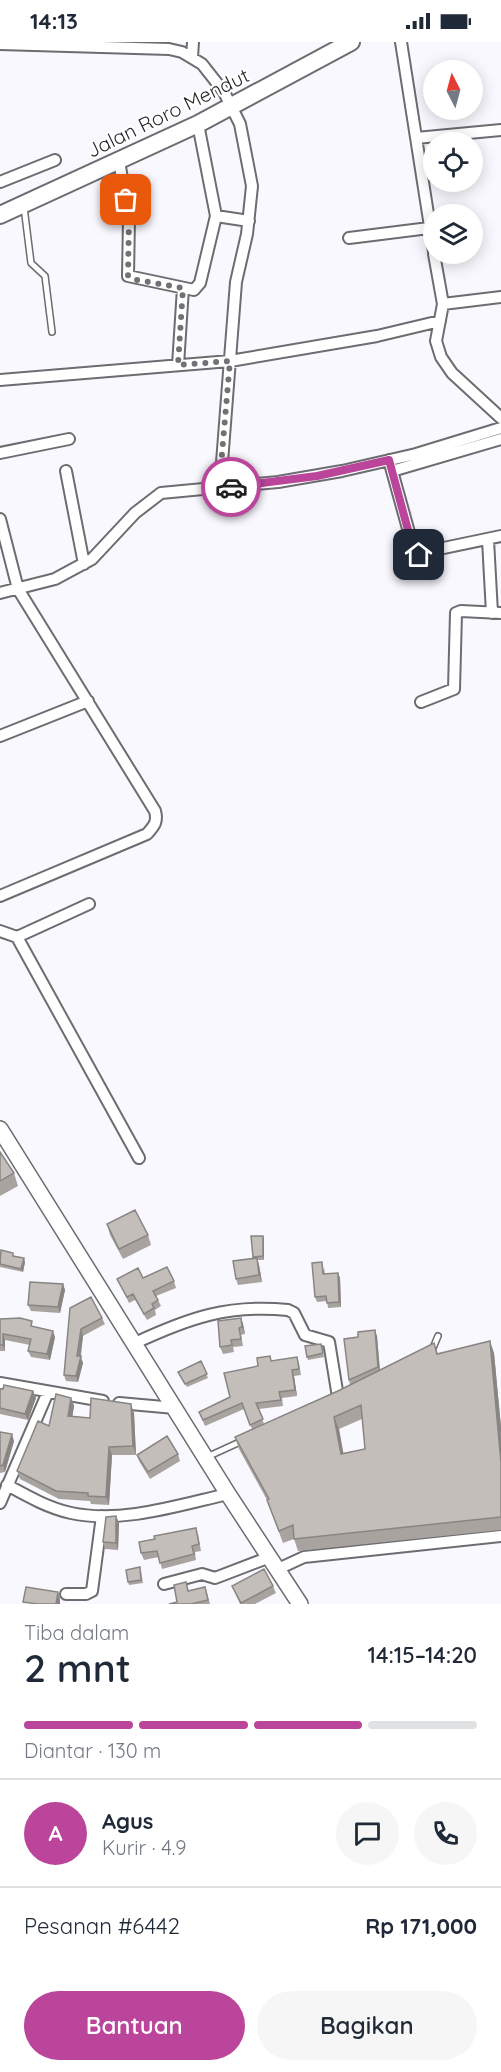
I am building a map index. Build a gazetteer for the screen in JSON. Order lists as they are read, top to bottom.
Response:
{
  "streets": {
    "main road": ["Jalan Roro Mendut"]
  },
  "north": "top",
  "page": {
    "status": "14:13",
    "heading": ["2 mnt", "Tiba dalam", "14:15–14:20"],
    "panel": [
      "Agus",
      "Kurir · 4.9",
      "Pesanan #6442",
      "Rp 171,000"
    ],
    "bar": "Diantar · 130 m",
    "round": "A",
    "buttons": ["Bantuan", "Bagikan"]
  }
}
